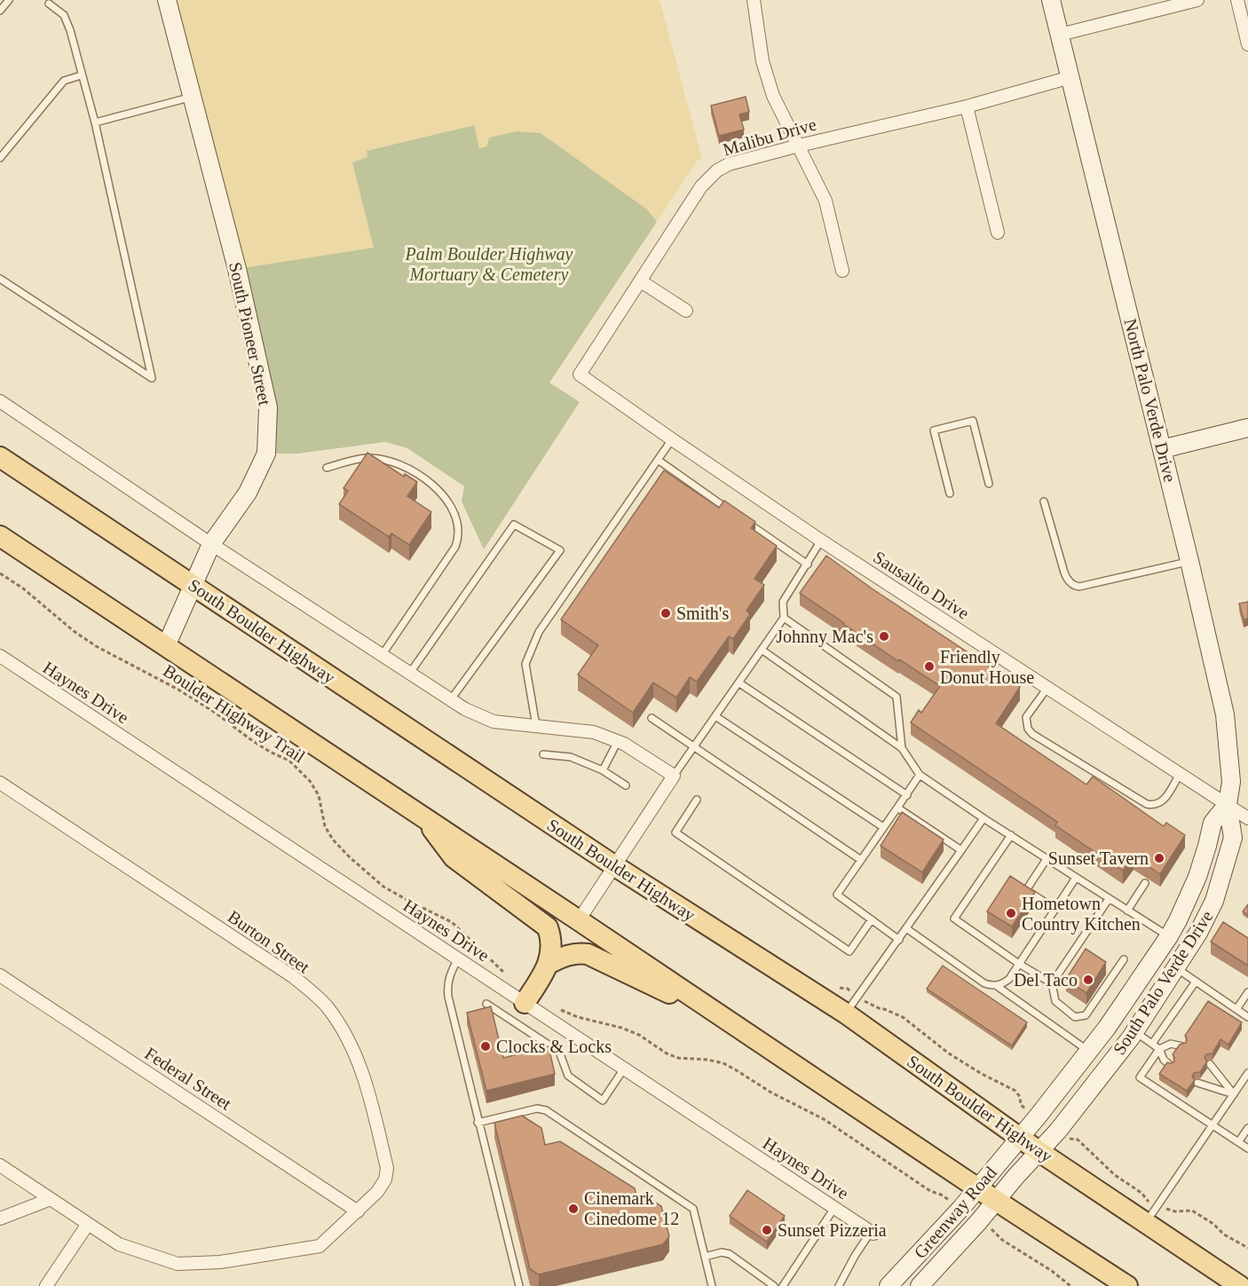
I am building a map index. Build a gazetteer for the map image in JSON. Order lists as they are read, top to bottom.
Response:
{
  "streets": {
    "main road": ["South Boulder Highway"],
    "street": [
      "Malibu Drive",
      "South Pioneer Street",
      "North Palo Verde Drive",
      "Sausalito Drive",
      "Haynes Drive",
      "Burton Street",
      "South Palo Verde Drive",
      "Federal Street",
      "Greenway Road"
    ],
    "path": ["Boulder Highway Trail"]
  },
  "crossings": [
    ["Malibu Drive", "North Palo Verde Drive"],
    ["Malibu Drive", "Sausalito Drive"],
    ["South Pioneer Street", "South Boulder Highway"],
    ["North Palo Verde Drive", "Sausalito Drive"],
    ["North Palo Verde Drive", "South Palo Verde Drive"],
    ["Sausalito Drive", "South Palo Verde Drive"],
    ["South Boulder Highway", "South Palo Verde Drive"],
    ["South Boulder Highway", "Greenway Road"],
    ["Burton Street", "Federal Street"],
    ["South Palo Verde Drive", "Greenway Road"]
  ],
  "parks": ["Palm Boulder Highway Mortuary & Cemetery"],
  "places": [
    "Smith's",
    "Johnny Mac's",
    "Friendly Donut House",
    "Sunset Tavern",
    "Hometown Country Kitchen",
    "Del Taco",
    "Clocks & Locks",
    "Cinemark Cinedome 12",
    "Sunset Pizzeria"
  ]
}
